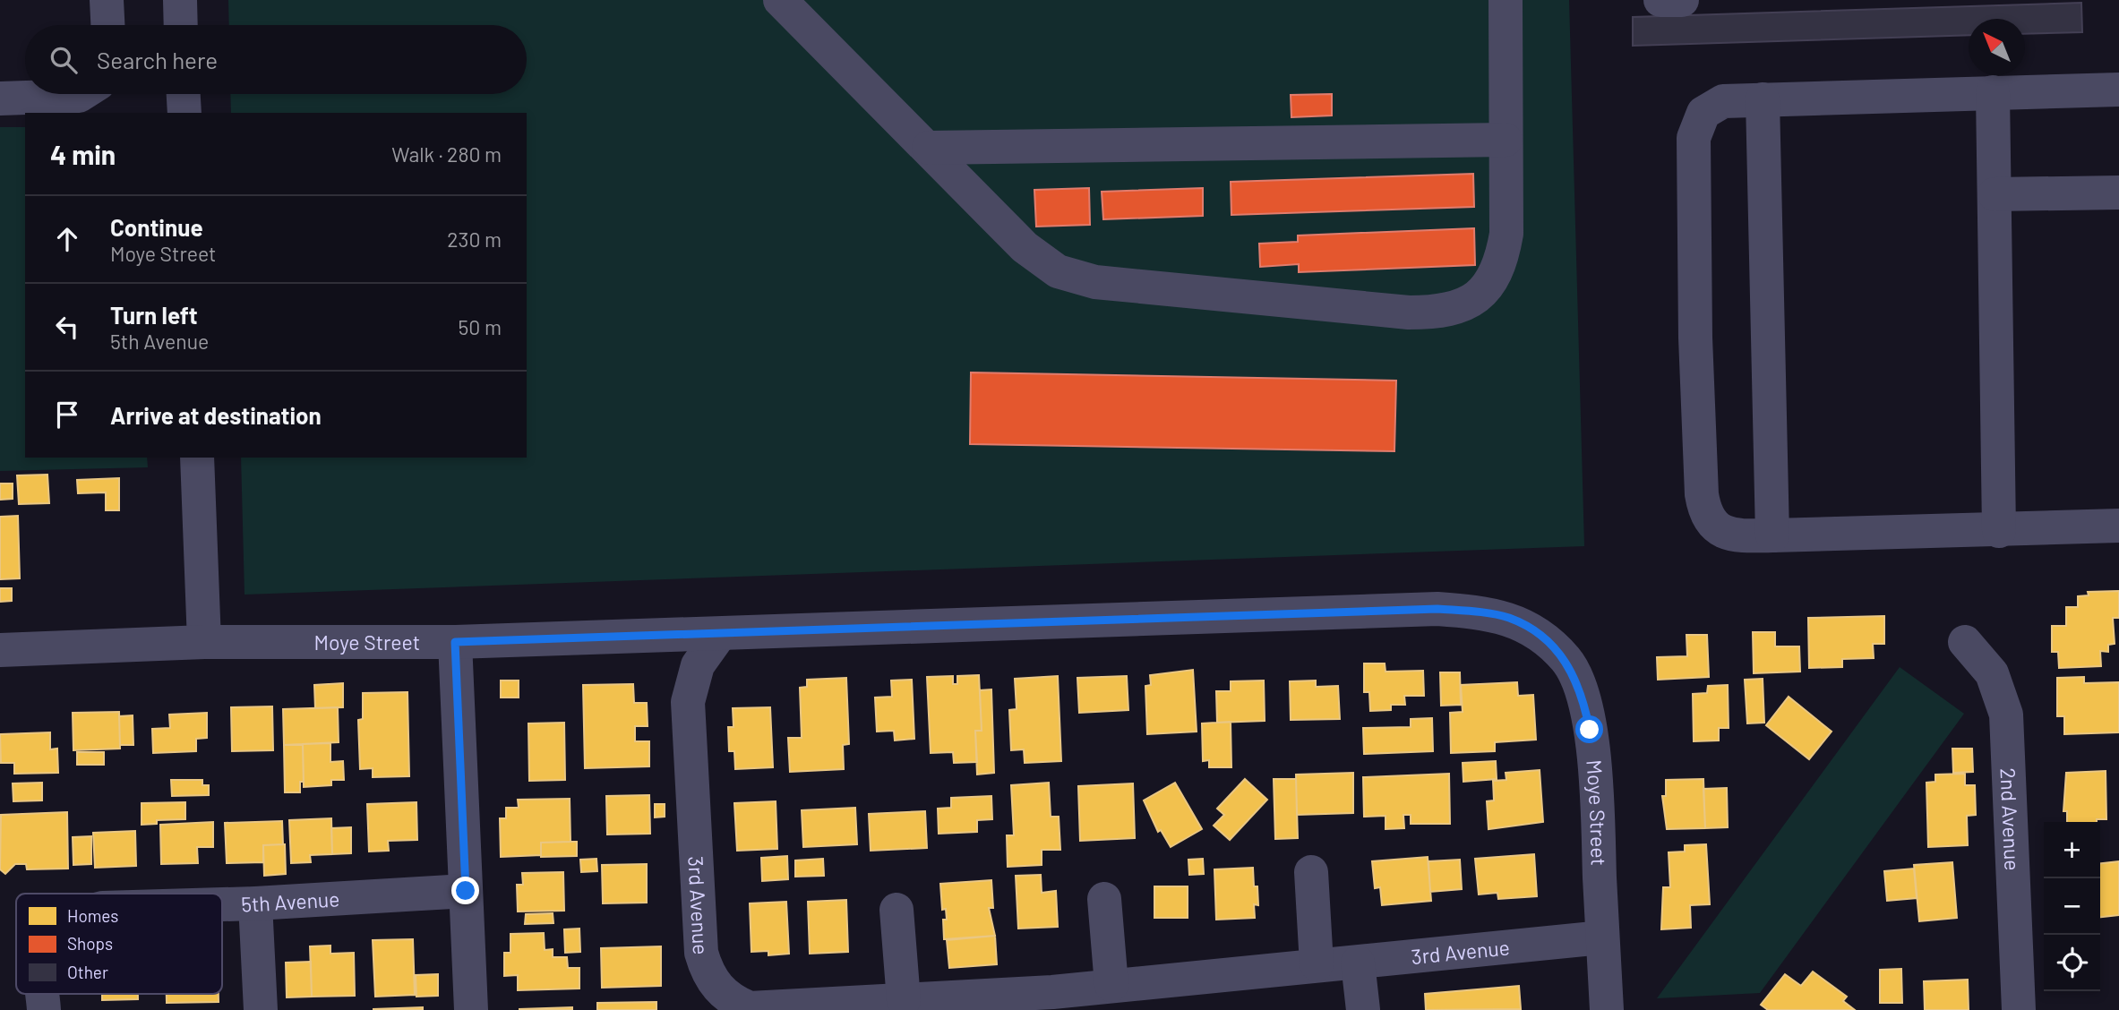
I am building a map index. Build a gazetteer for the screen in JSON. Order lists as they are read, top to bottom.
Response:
{
  "streets": {
    "street": [
      "Moye Street",
      "2nd Avenue",
      "5th Avenue",
      "3rd Avenue"
    ]
  },
  "crossings": [
    ["Moye Street", "3rd Avenue"]
  ],
  "legend": ["Homes", "Shops", "Other"],
  "north": "top left",
  "page": {
    "search": "Search here",
    "heading": ["4 min", "Walk · 280 m"],
    "list": [
      ["Continue", "Moye Street", "230 m"],
      ["Turn left", "5th Avenue", "50 m"],
      "Arrive at destination"
    ],
    "map_buttons": ["+", "−"]
  }
}
